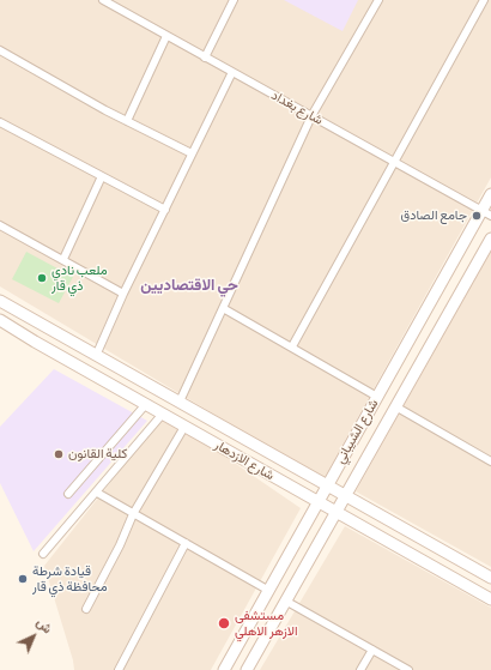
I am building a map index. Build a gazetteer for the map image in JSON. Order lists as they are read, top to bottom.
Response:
{
  "streets": {
    "main road": ["شارع الشيباني", "شارع الازدهار"],
    "street": ["شارع بغداد"]
  },
  "crossings": [
    ["شارع بغداد", "شارع الشيباني"],
    ["شارع الشيباني", "شارع الازدهار"]
  ],
  "districts": ["حي الاقتصاديين"],
  "places": [
    "جامع الصادق",
    "ملعب نادي ذي قار",
    "كلية القانون",
    "قيادة شرطة محافظة ذي قار",
    "مستشفى الازهر الاهلي"
  ],
  "north": "top right"
}
